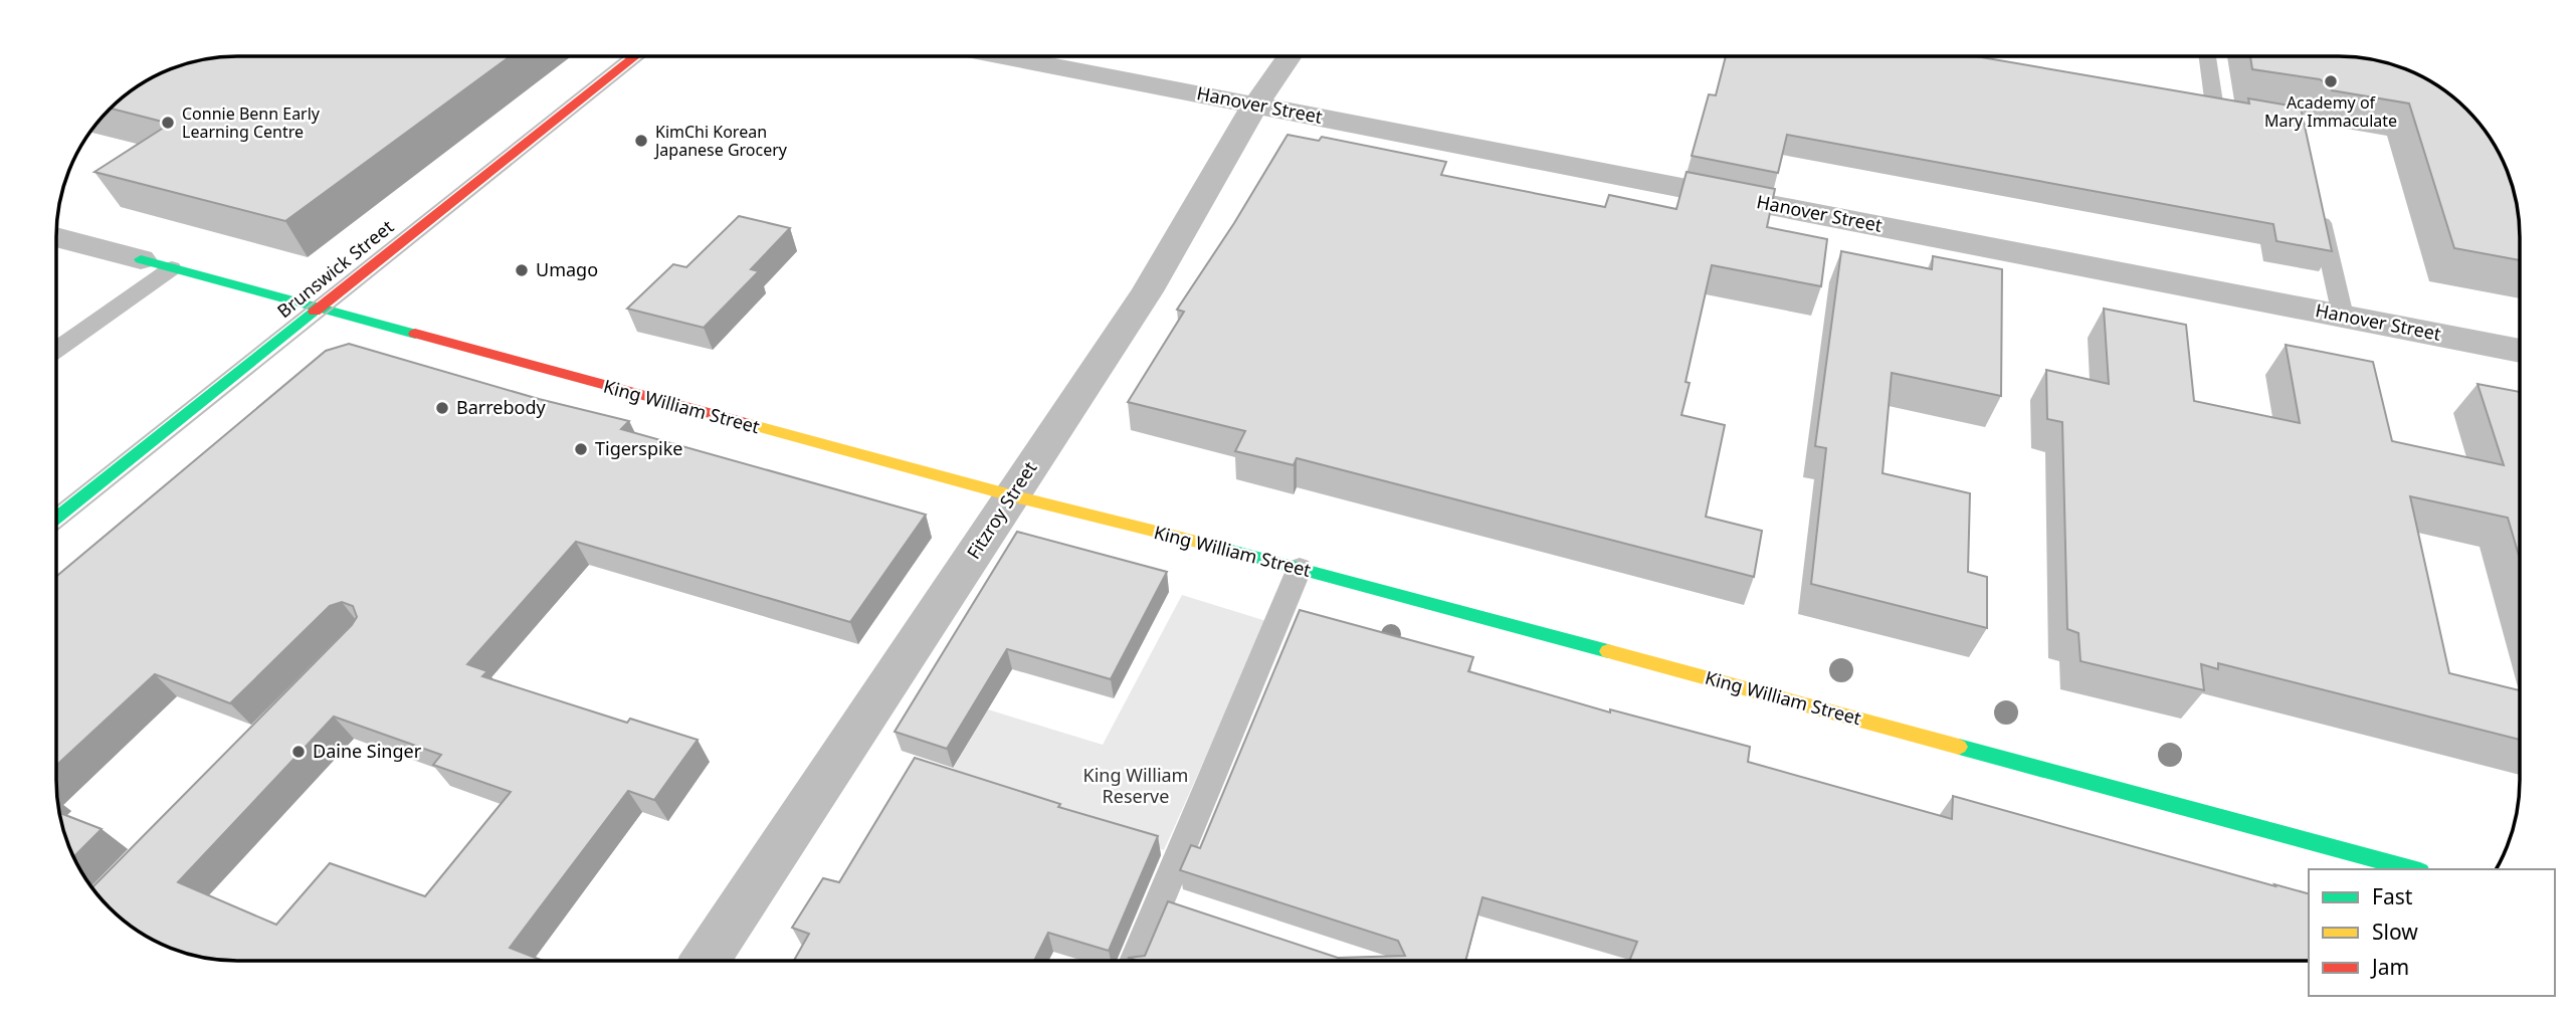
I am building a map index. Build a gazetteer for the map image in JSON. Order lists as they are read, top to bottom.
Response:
{
  "streets": {
    "street": [
      "Hanover Street",
      "Brunswick Street",
      "King William Street",
      "Fitzroy Street"
    ]
  },
  "crossings": [
    ["Hanover Street", "Fitzroy Street"],
    ["Brunswick Street", "King William Street"],
    ["King William Street", "Fitzroy Street"]
  ],
  "parks": ["King William Reserve"],
  "places": [
    "Academy of Mary Immaculate",
    "Connie Benn Early Learning Centre",
    "KimChi Korean Japanese Grocery",
    "Umago",
    "Barrebody",
    "Tigerspike",
    "Daine Singer"
  ],
  "legend": ["Fast", "Slow", "Jam"]
}
